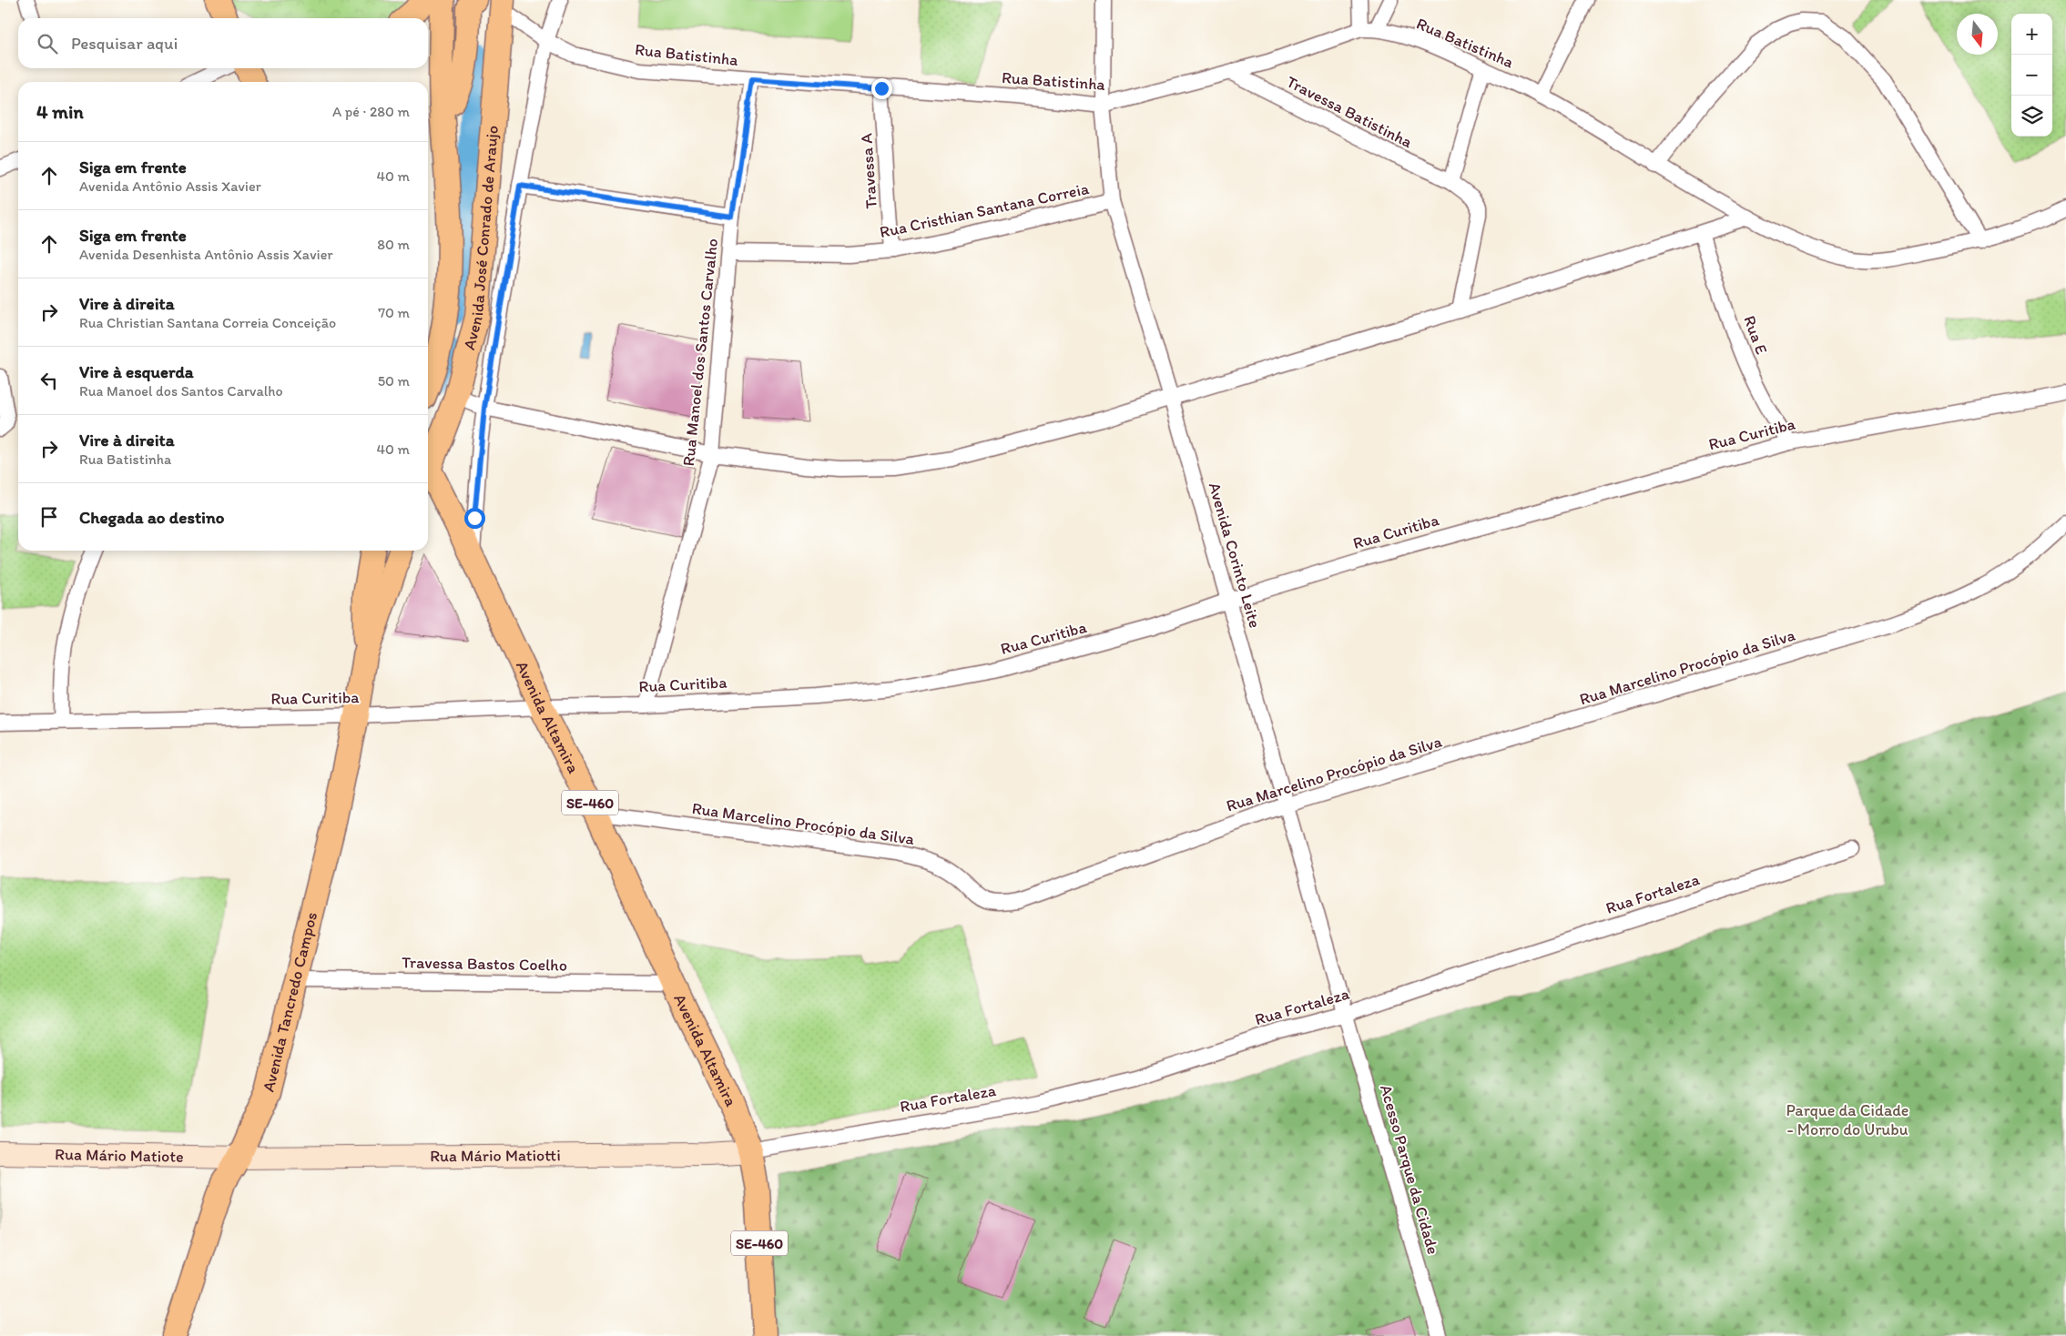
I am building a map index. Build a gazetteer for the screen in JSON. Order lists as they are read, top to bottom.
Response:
{
  "streets": {
    "main road": [
      "Avenida José Conrado de Araujo",
      "Avenida Altamira",
      "SE-460",
      "Avenida Tancredo Campos",
      "Rua Mário Matiote",
      "Rua Mário Matiotti"
    ],
    "street": [
      "Rua Batistinha",
      "Travessa Batistinha",
      "Travessa A",
      "Rua Cristhian Santana Correia",
      "Rua E",
      "Rua Manoel dos Santos Carvalho",
      "Rua Curitiba",
      "Avenida Corinto Leite",
      "Rua Marcelino Procópio da Silva",
      "Rua Fortaleza",
      "Travessa Bastos Coelho",
      "Acesso Parque da Cidade"
    ]
  },
  "crossings": [
    ["Rua Batistinha", "Travessa Batistinha"],
    ["Rua Batistinha", "Travessa A"],
    ["Rua Batistinha", "Avenida José Conrado de Araujo"],
    ["Rua Batistinha", "Rua Manoel dos Santos Carvalho"],
    ["Rua Batistinha", "Avenida Corinto Leite"],
    ["Travessa A", "Rua Cristhian Santana Correia"],
    ["Rua Cristhian Santana Correia", "Rua Manoel dos Santos Carvalho"],
    ["Rua Cristhian Santana Correia", "Avenida Corinto Leite"],
    ["Rua E", "Rua Curitiba"],
    ["Rua Manoel dos Santos Carvalho", "Rua Curitiba"],
    ["Rua Curitiba", "Avenida Corinto Leite"],
    ["Rua Curitiba", "Avenida Altamira"],
    ["Rua Curitiba", "Avenida Tancredo Campos"],
    ["Avenida Corinto Leite", "Rua Marcelino Procópio da Silva"],
    ["Avenida Corinto Leite", "Rua Fortaleza"],
    ["Avenida Corinto Leite", "Acesso Parque da Cidade"],
    ["Rua Marcelino Procópio da Silva", "Avenida Altamira"],
    ["Avenida Altamira", "SE-460"],
    ["Avenida Altamira", "Rua Fortaleza"],
    ["Avenida Altamira", "Travessa Bastos Coelho"],
    ["Avenida Altamira", "Rua Mário Matiotti"],
    ["SE-460", "Rua Fortaleza"],
    ["SE-460", "Rua Mário Matiotti"],
    ["Rua Fortaleza", "Rua Mário Matiotti"],
    ["Rua Fortaleza", "Acesso Parque da Cidade"],
    ["Travessa Bastos Coelho", "Avenida Tancredo Campos"],
    ["Avenida Tancredo Campos", "Rua Mário Matiote"],
    ["Avenida Tancredo Campos", "Rua Mário Matiotti"],
    ["Rua Mário Matiote", "Rua Mário Matiotti"]
  ],
  "parks": ["Parque da Cidade - Morro do Urubu"],
  "north": "bottom",
  "page": {
    "map_buttons": ["+", "−"],
    "search": "Pesquisar aqui",
    "heading": ["4 min", "A pé · 280 m"],
    "list": [
      ["Siga em frente", "Avenida Antônio Assis Xavier", "40 m"],
      ["Siga em frente", "Avenida Desenhista Antônio Assis Xavier", "80 m"],
      ["Vire à direita", "Rua Christian Santana Correia Conceição", "70 m"],
      ["Vire à esquerda", "Rua Manoel dos Santos Carvalho", "50 m"],
      ["Vire à direita", "Rua Batistinha", "40 m"],
      "Chegada ao destino"
    ]
  }
}
